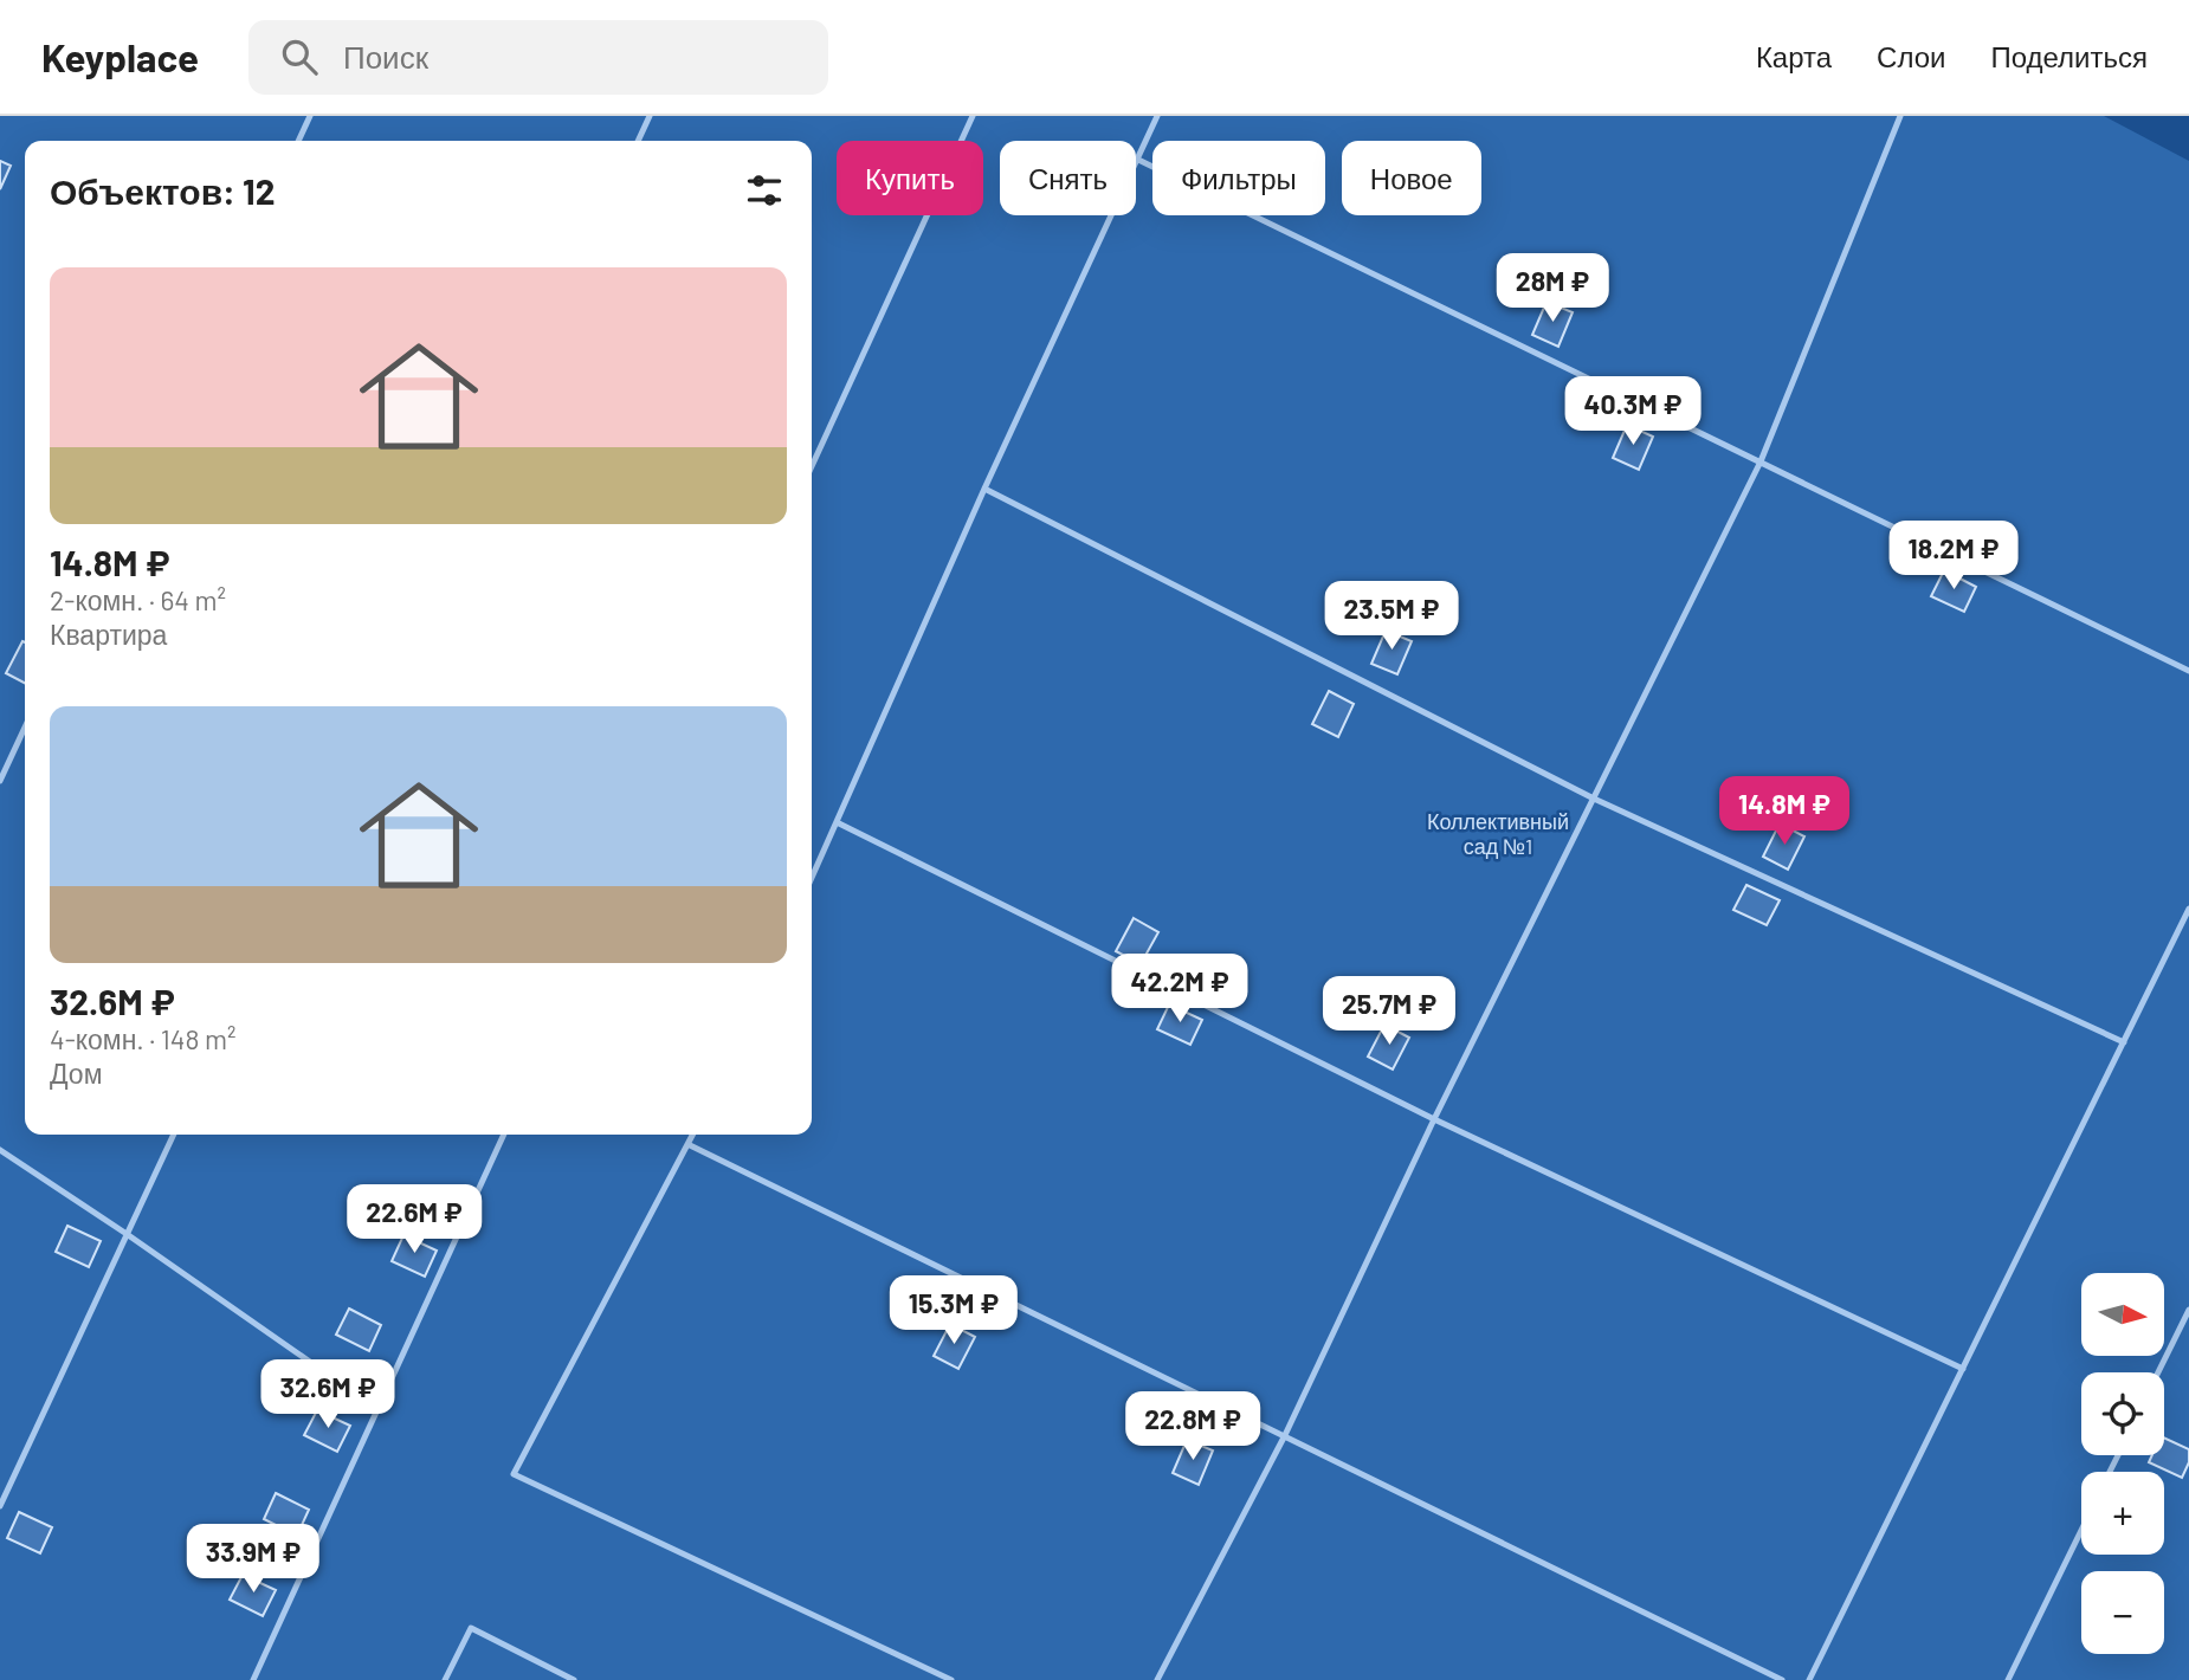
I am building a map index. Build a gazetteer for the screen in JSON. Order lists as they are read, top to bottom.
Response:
{
  "parks": ["Коллективный сад №1"],
  "north": "right",
  "page": {
    "header": "Keyplace",
    "search": "Поиск",
    "nav": ["Карта", "Слои", "Поделиться"],
    "chip": [
      "Купить",
      "Снять",
      "Фильтры",
      "Новое"
    ],
    "heading": "Объектов: 12",
    "list": [
      {
        "name": "14.8M ₽",
        "note": "2-комн. · 64 m² · Квартира"
      },
      {
        "name": "32.6M ₽",
        "note": "4-комн. · 148 m² · Дом"
      }
    ],
    "price": [
      "28M ₽",
      "40.3M ₽",
      "18.2M ₽",
      "23.5M ₽",
      "14.8M ₽",
      "42.2M ₽",
      "25.7M ₽",
      "22.6M ₽",
      "15.3M ₽",
      "32.6M ₽",
      "22.8M ₽",
      "33.9M ₽"
    ],
    "map_buttons": ["+", "−"]
  }
}
